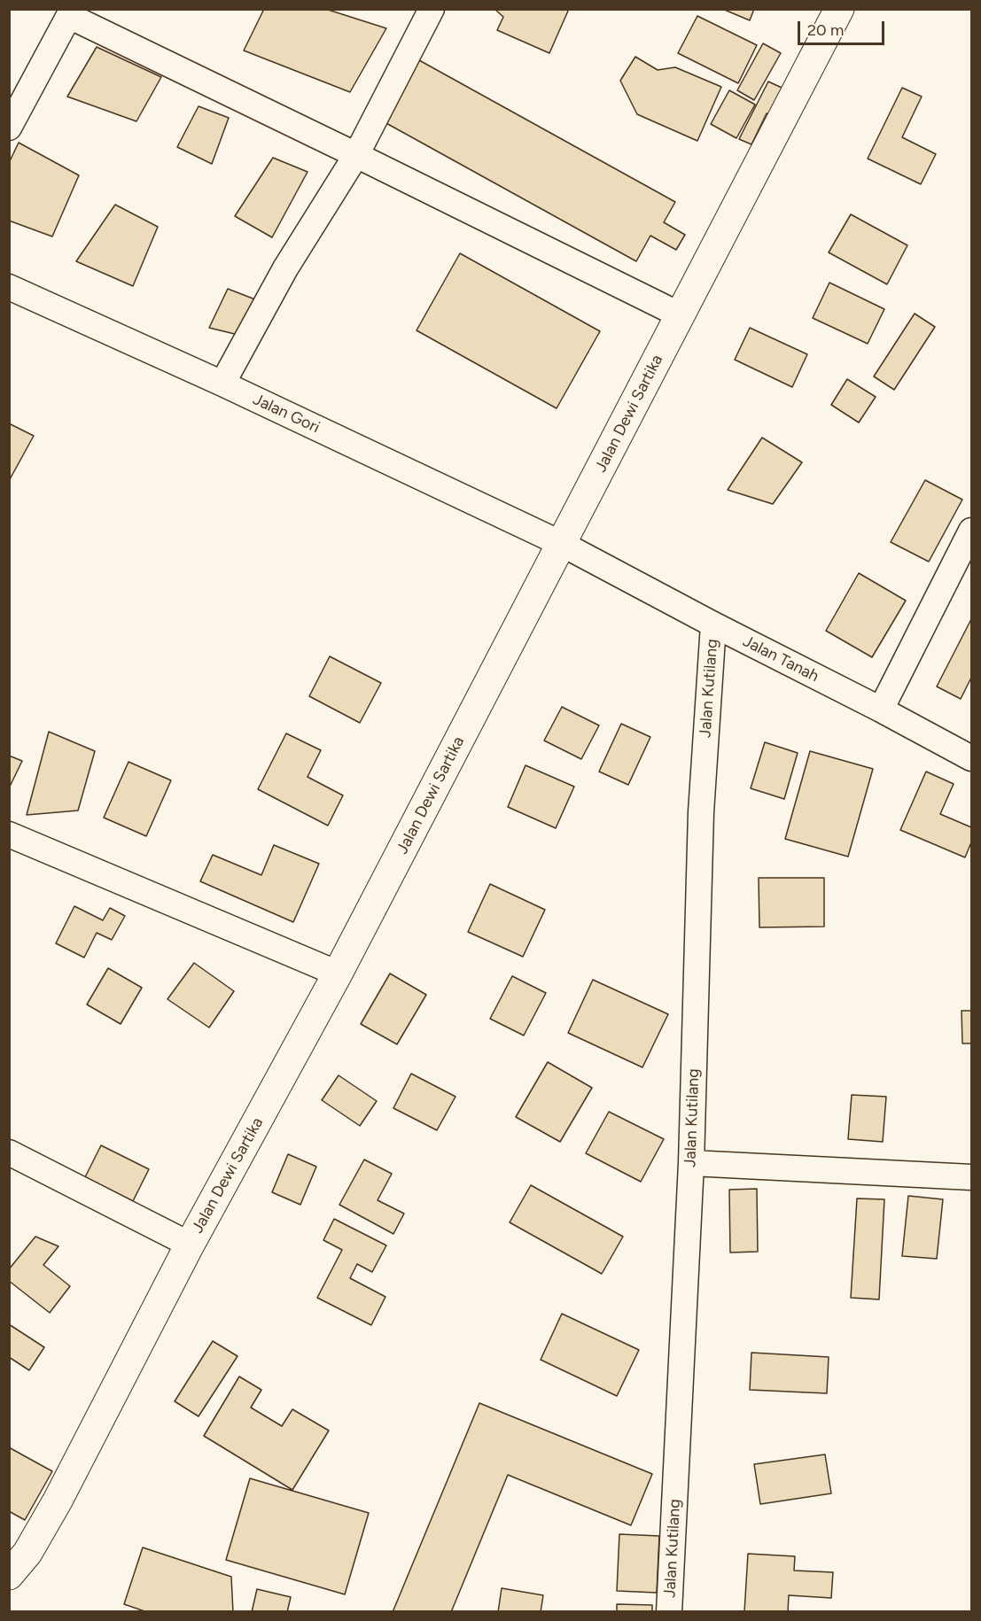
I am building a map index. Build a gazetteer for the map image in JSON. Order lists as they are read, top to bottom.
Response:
{
  "streets": {
    "main road": ["Jalan Dewi Sartika"],
    "street": ["Jalan Gori", "Jalan Tanah", "Jalan Kutilang"]
  },
  "crossings": [
    ["Jalan Gori", "Jalan Dewi Sartika"],
    ["Jalan Gori", "Jalan Tanah"],
    ["Jalan Dewi Sartika", "Jalan Tanah"],
    ["Jalan Tanah", "Jalan Kutilang"]
  ],
  "scale_bar": "20 m"
}
